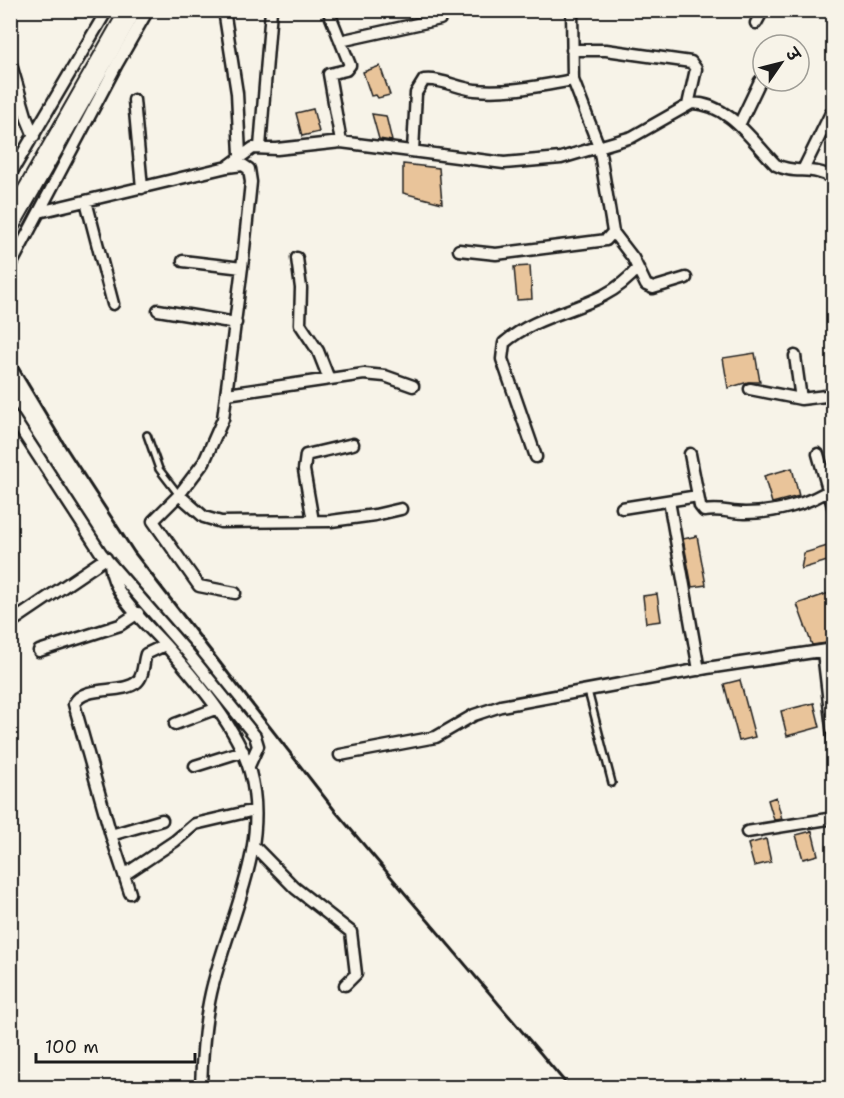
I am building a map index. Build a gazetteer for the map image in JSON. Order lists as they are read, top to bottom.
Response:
{
  "scale_bar": "100 m",
  "north": "top right"
}
